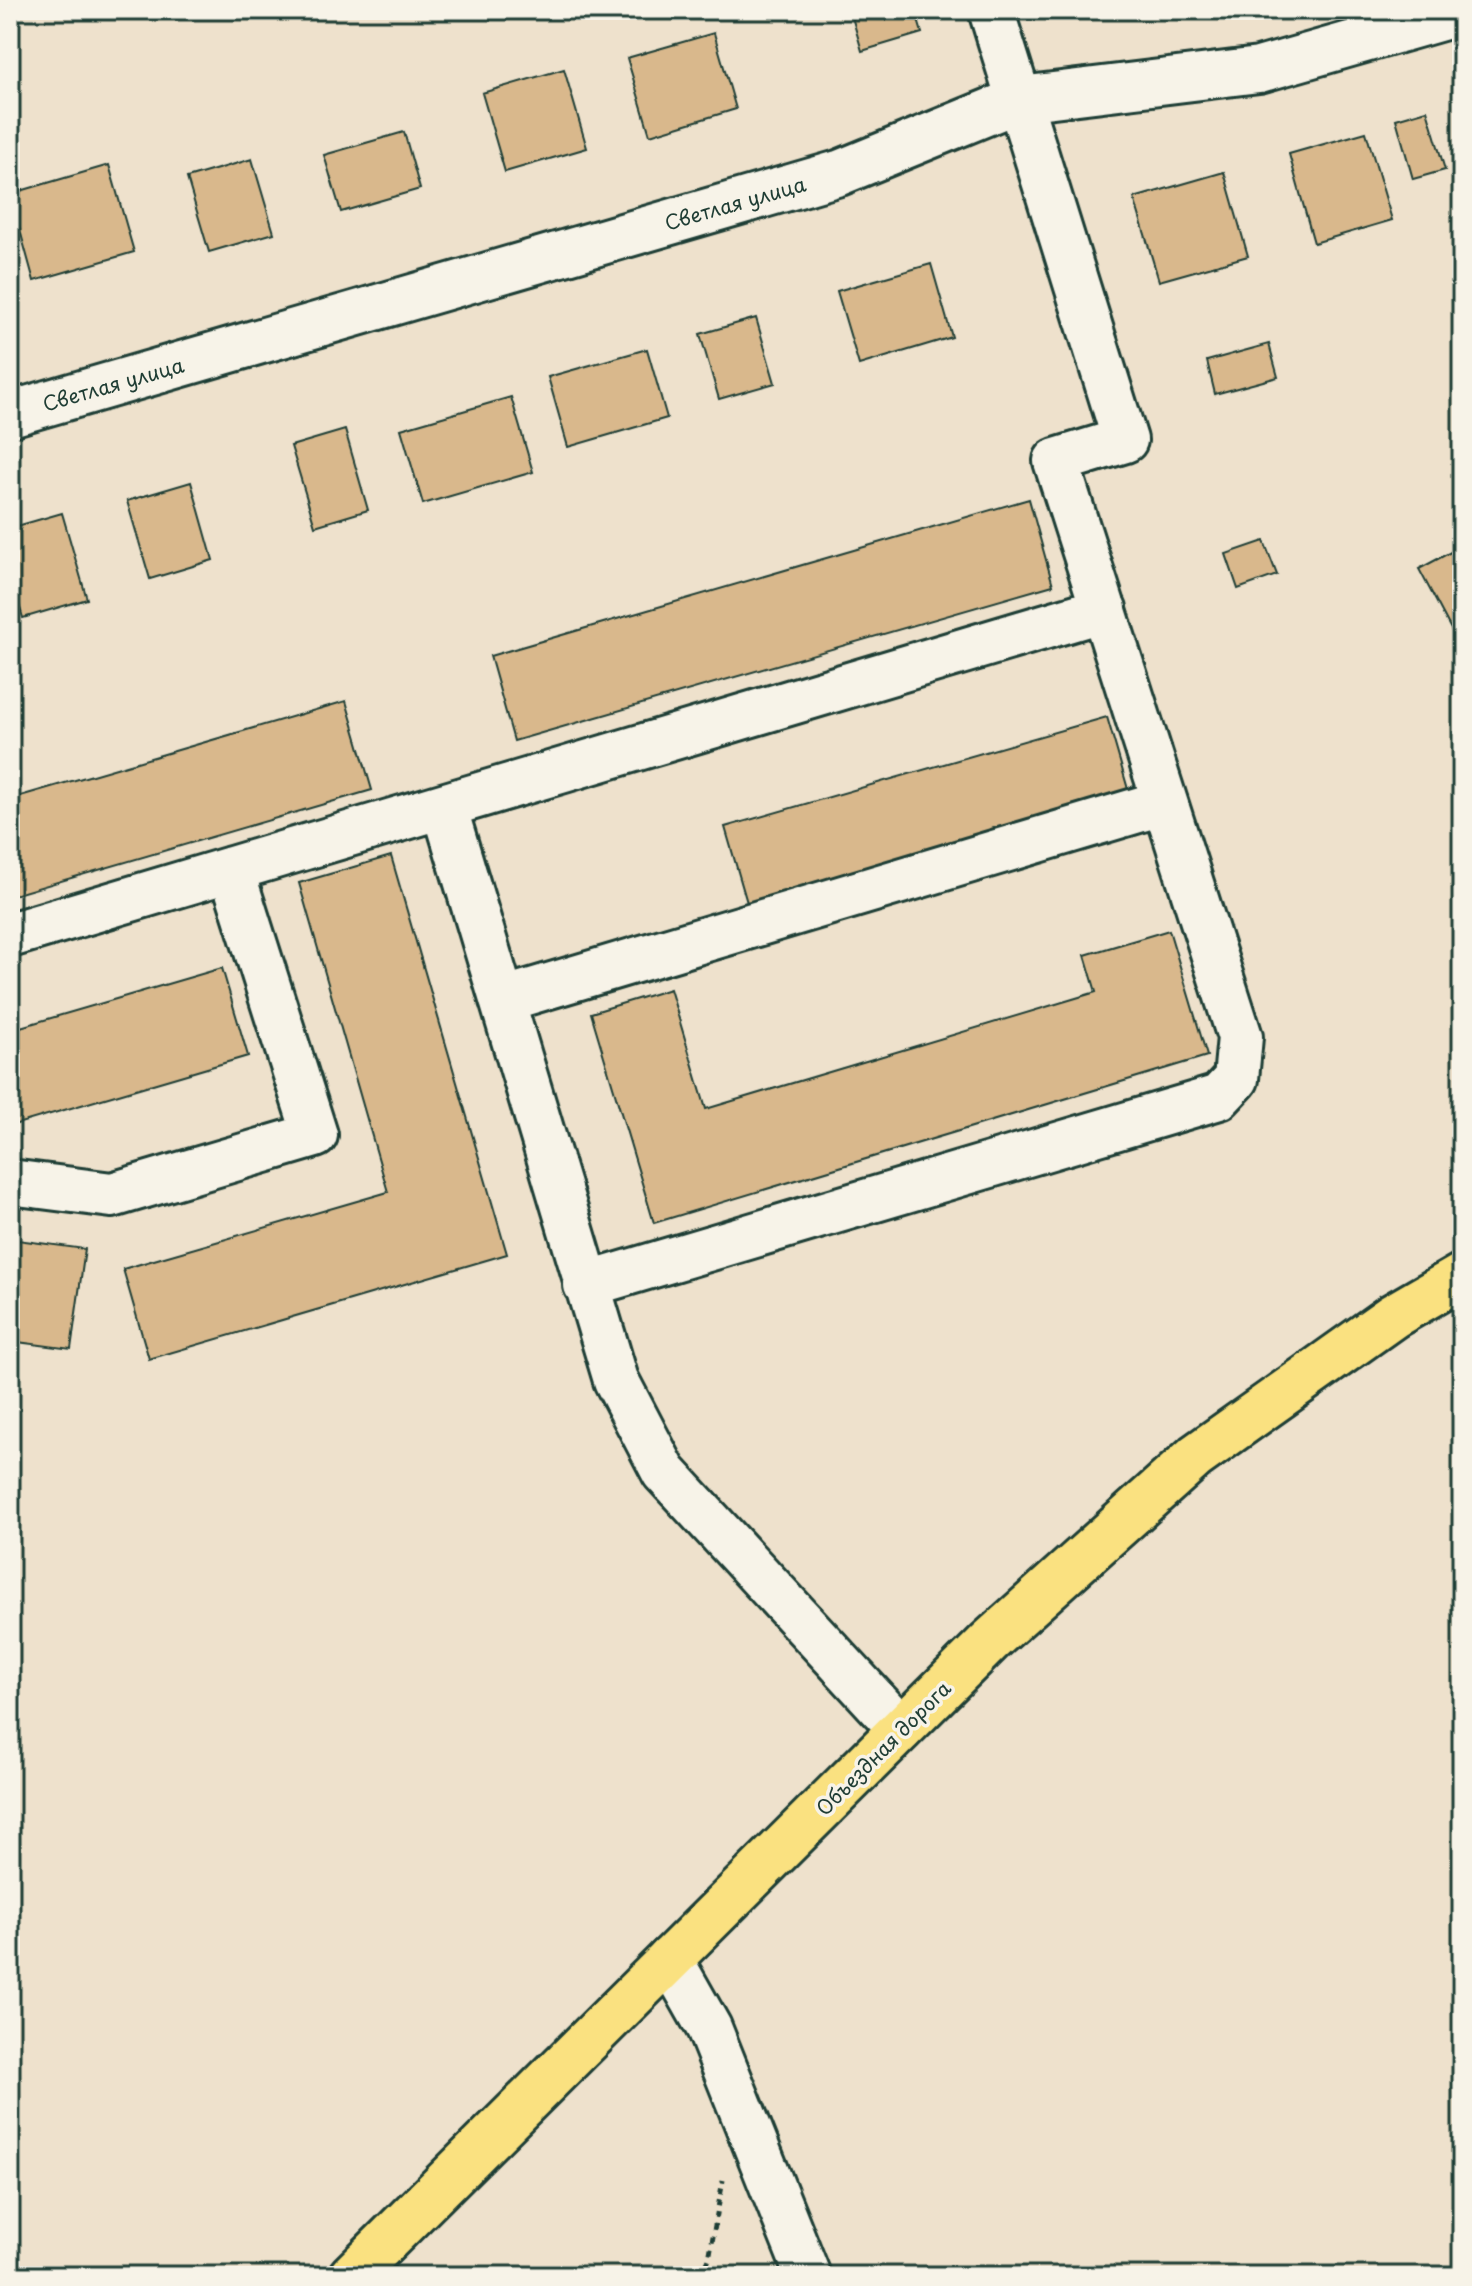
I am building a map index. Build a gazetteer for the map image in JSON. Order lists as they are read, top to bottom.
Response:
{
  "streets": {
    "main road": ["Объездная дорога"],
    "street": ["Светлая улица"]
  }
}
